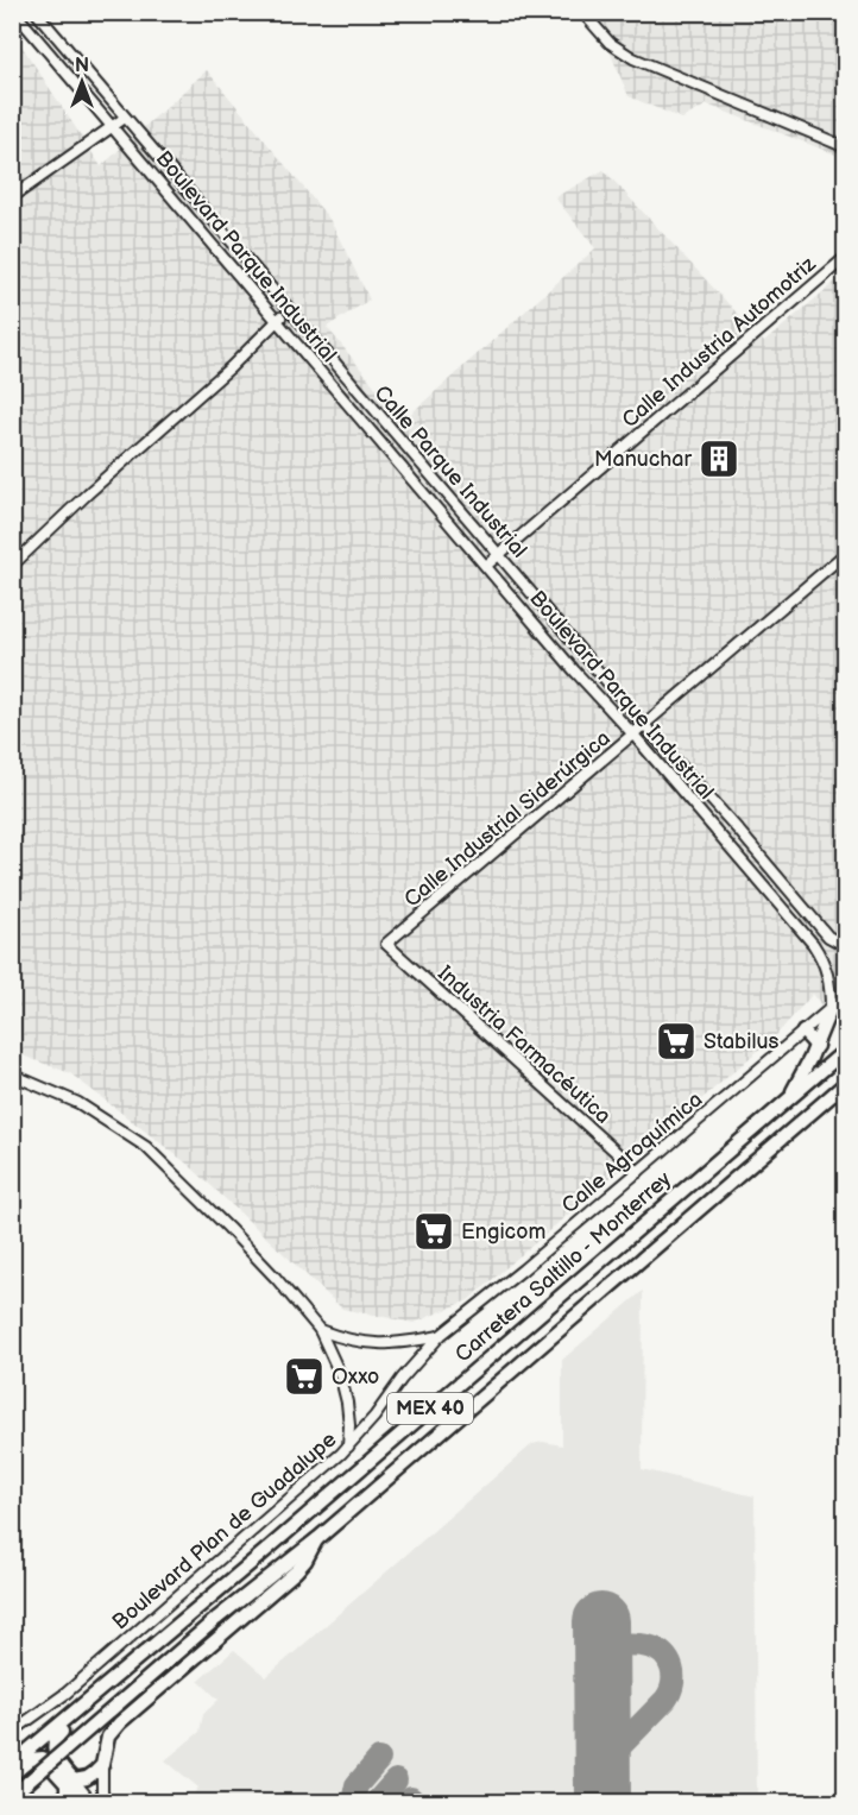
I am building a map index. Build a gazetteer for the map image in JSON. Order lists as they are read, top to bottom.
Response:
{
  "streets": {
    "highway": ["Carretera Saltillo - Monterrey", "MEX 40"],
    "street": [
      "Boulevard Parque Industrial",
      "Calle Industria Automotriz",
      "Calle Parque Industrial",
      "Calle Industrial Siderúrgica",
      "Industria Farmacéutica",
      "Calle Agroquímica",
      "Boulevard Plan de Guadalupe"
    ]
  },
  "crossings": [
    ["Boulevard Parque Industrial", "Calle Industria Automotriz"],
    ["Boulevard Parque Industrial", "Calle Industrial Siderúrgica"],
    ["Boulevard Parque Industrial", "Calle Agroquímica"],
    ["Calle Industria Automotriz", "Calle Parque Industrial"],
    ["Calle Parque Industrial", "Calle Industrial Siderúrgica"],
    ["Calle Industrial Siderúrgica", "Industria Farmacéutica"],
    ["Industria Farmacéutica", "Calle Agroquímica"],
    ["Calle Agroquímica", "Boulevard Plan de Guadalupe"]
  ],
  "places": {
    "building": ["Manuchar"],
    "supermarket": ["Stabilus", "Engicom", "Oxxo"]
  },
  "north": "top"
}
